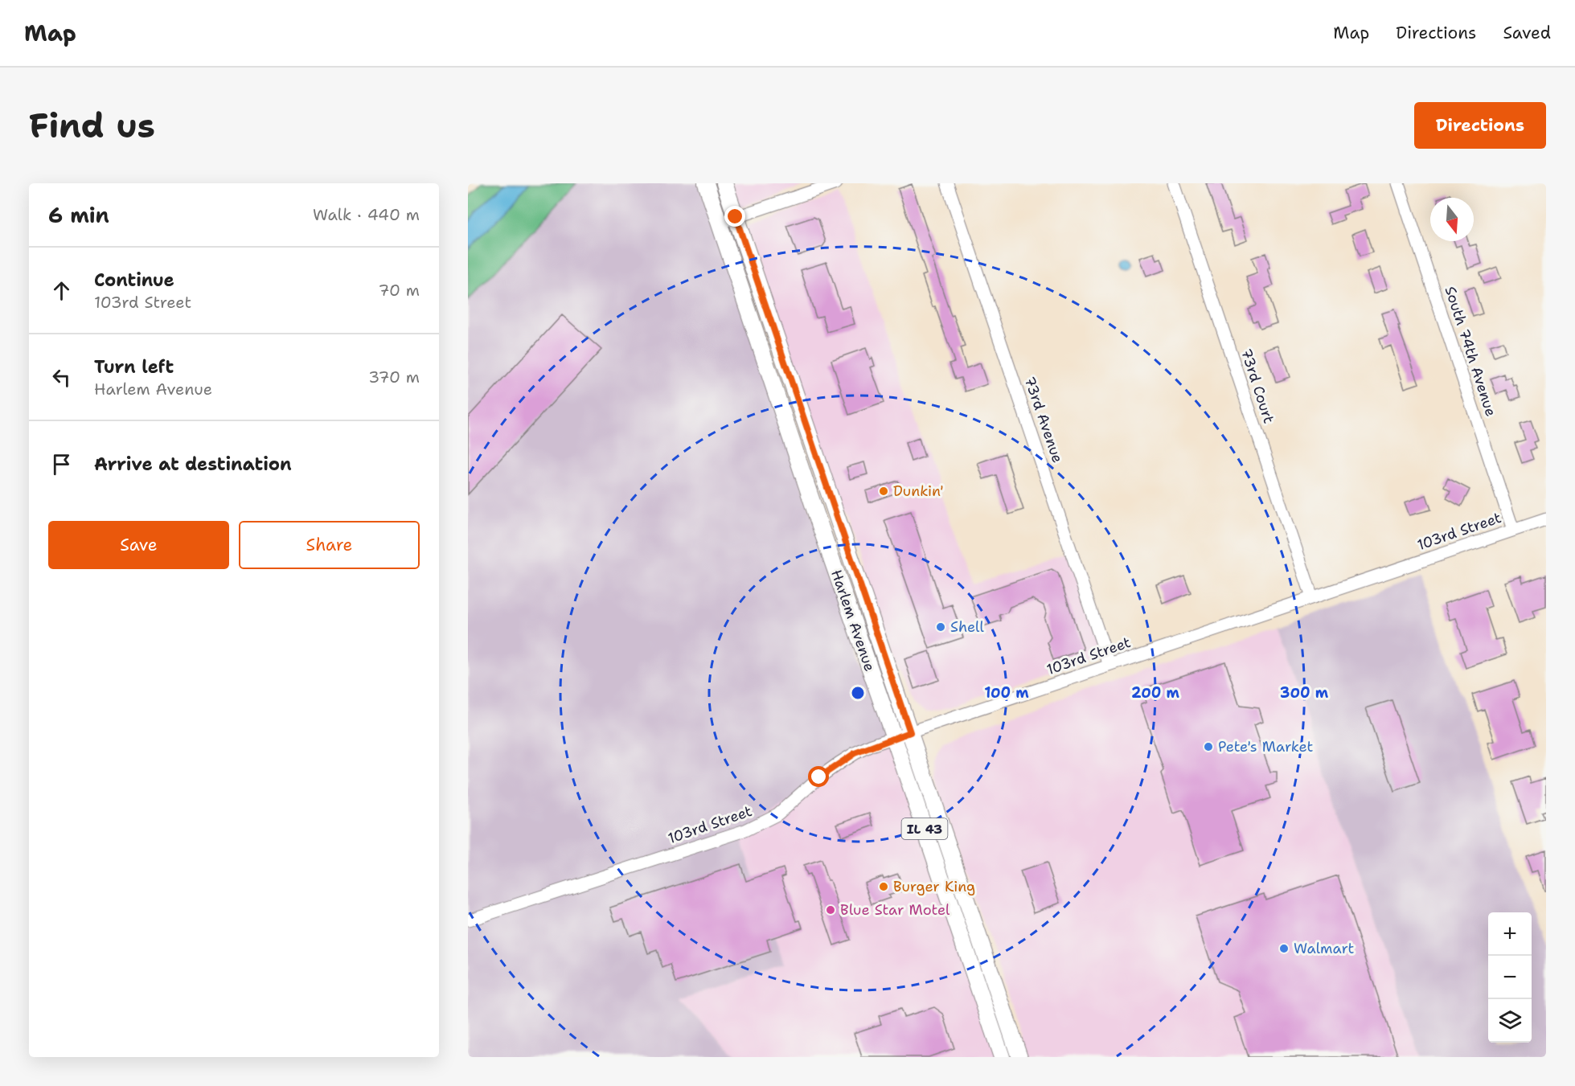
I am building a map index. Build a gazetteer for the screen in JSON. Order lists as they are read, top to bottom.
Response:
{
  "streets": {
    "main road": ["Harlem Avenue", "IL 43"],
    "street": [
      "South 74th Avenue",
      "73rd Court",
      "73rd Avenue",
      "103rd Street"
    ]
  },
  "crossings": [
    ["South 74th Avenue", "103rd Street"],
    ["73rd Court", "103rd Street"],
    ["73rd Avenue", "103rd Street"],
    ["103rd Street", "Harlem Avenue"]
  ],
  "places": [
    "Dunkin'",
    "Shell",
    "Pete's Market",
    "Burger King",
    "Blue Star Motel",
    "Walmart"
  ],
  "north": "bottom",
  "page": {
    "header": "Map",
    "nav": ["Map", "Directions", "Saved"],
    "buttons": [
      "Directions",
      ["Save", "Share"]
    ],
    "title": "Find us",
    "heading": ["6 min", "Walk · 440 m"],
    "list": [
      ["Continue", "103rd Street", "70 m"],
      ["Turn left", "Harlem Avenue", "370 m"],
      "Arrive at destination"
    ],
    "map_buttons": ["+", "−"]
  },
  "rings": ["100 m", "200 m", "300 m"]
}
